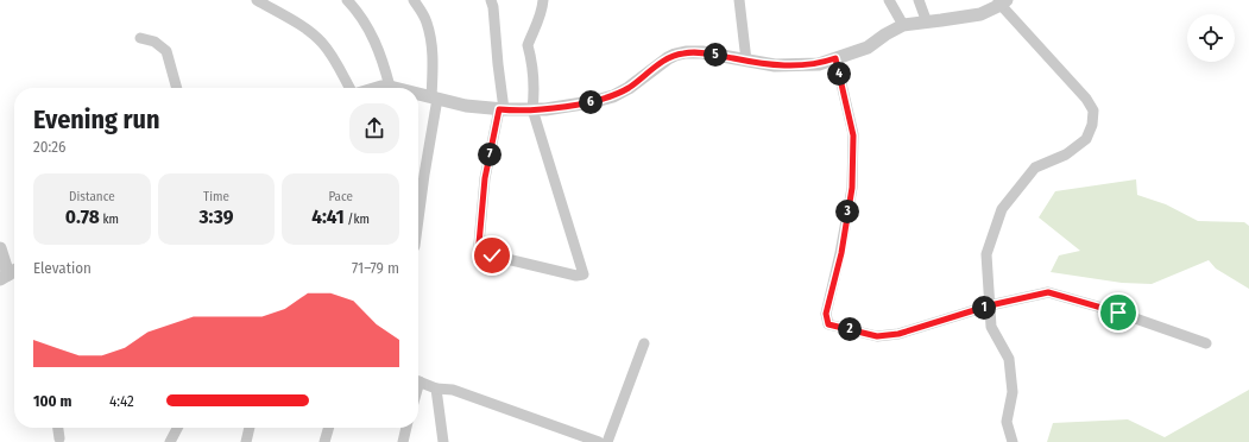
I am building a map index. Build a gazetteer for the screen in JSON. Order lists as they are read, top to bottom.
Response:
{
  "page": {
    "pins": [
      "5",
      "4",
      "6",
      "7",
      "3",
      "1",
      "2"
    ],
    "heading": ["Evening run", "20:26"],
    "stats": [
      ["Distance", "0.78 km"],
      ["Time", "3:39"],
      ["Pace", "4:41 /km"]
    ],
    "chart": ["Elevation", "71–79 m"],
    "list": [
      {
        "name": "100 m",
        "note": "4:42"
      }
    ]
  }
}
